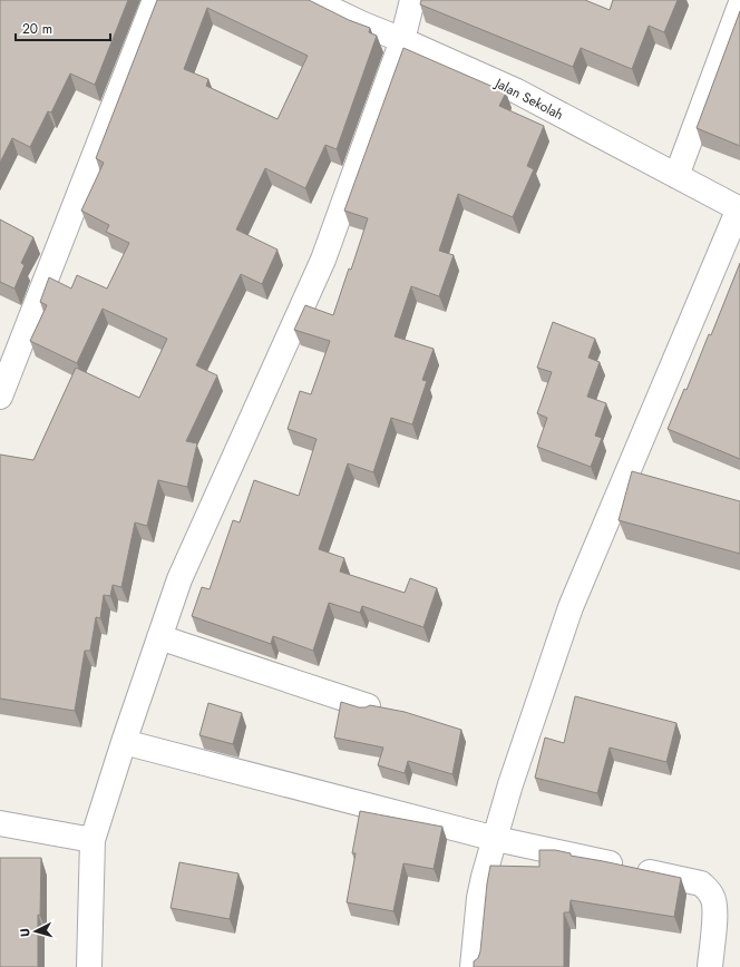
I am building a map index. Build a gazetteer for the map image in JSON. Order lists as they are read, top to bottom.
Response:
{
  "streets": {
    "street": ["Jalan Sekolah"]
  },
  "scale_bar": "20 m",
  "north": "left"
}
